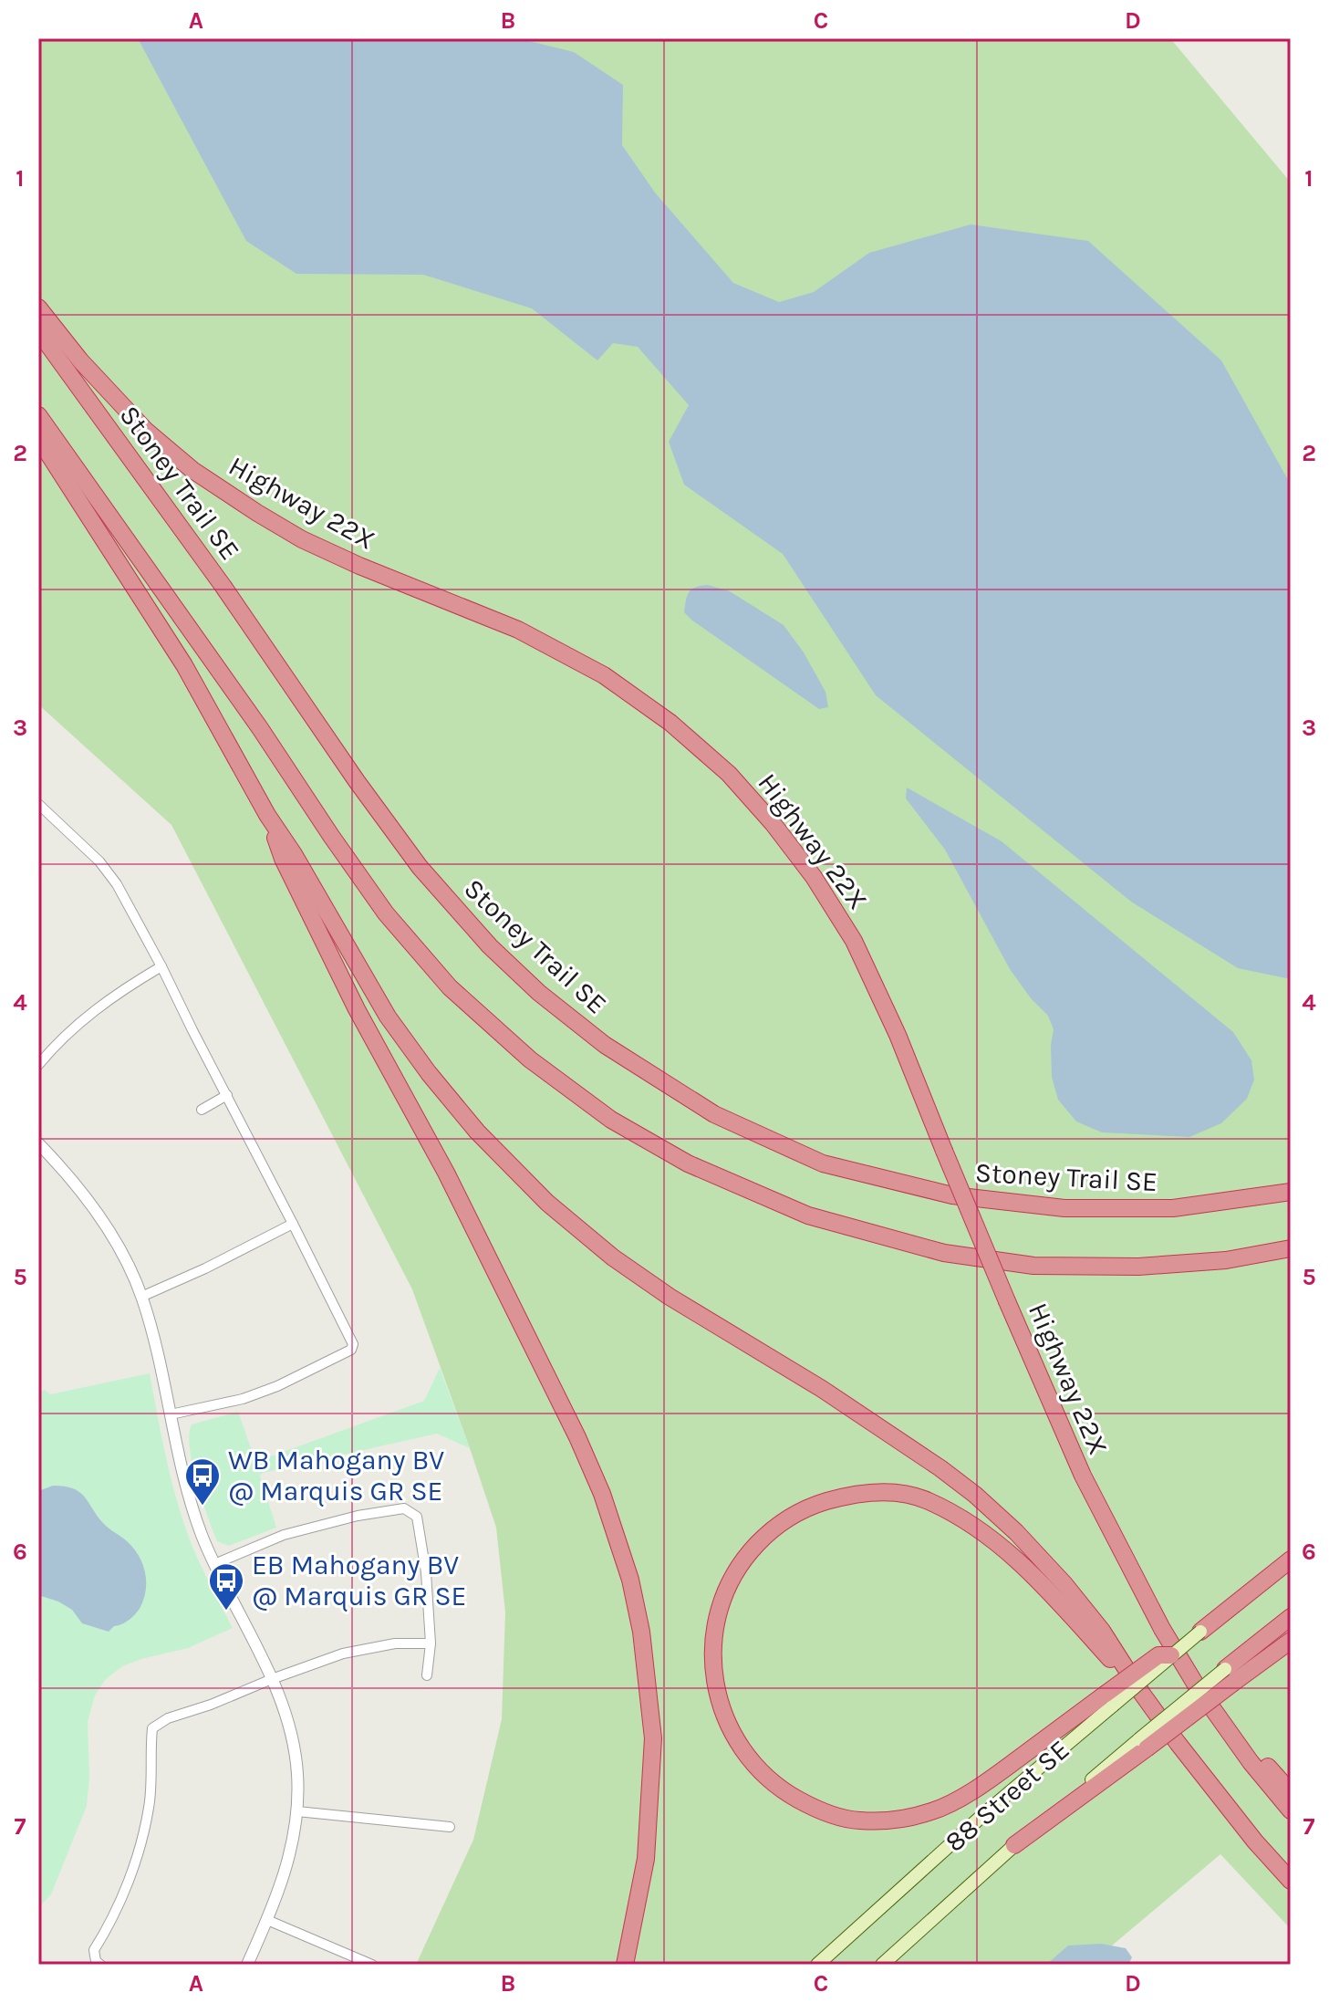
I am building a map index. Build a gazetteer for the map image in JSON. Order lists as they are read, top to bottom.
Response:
{
  "streets": {
    "highway": ["Stoney Trail SE", "Highway 22X"],
    "main road": ["88 Street SE"]
  },
  "places": {
    "bus stop": ["WB Mahogany BV @ Marquis GR SE", "EB Mahogany BV @ Marquis GR SE"]
  },
  "grid": {
    "columns": [
      "A",
      "B",
      "C",
      "D"
    ],
    "rows": [
      "1",
      "2",
      "3",
      "4",
      "5",
      "6",
      "7"
    ]
  }
}
